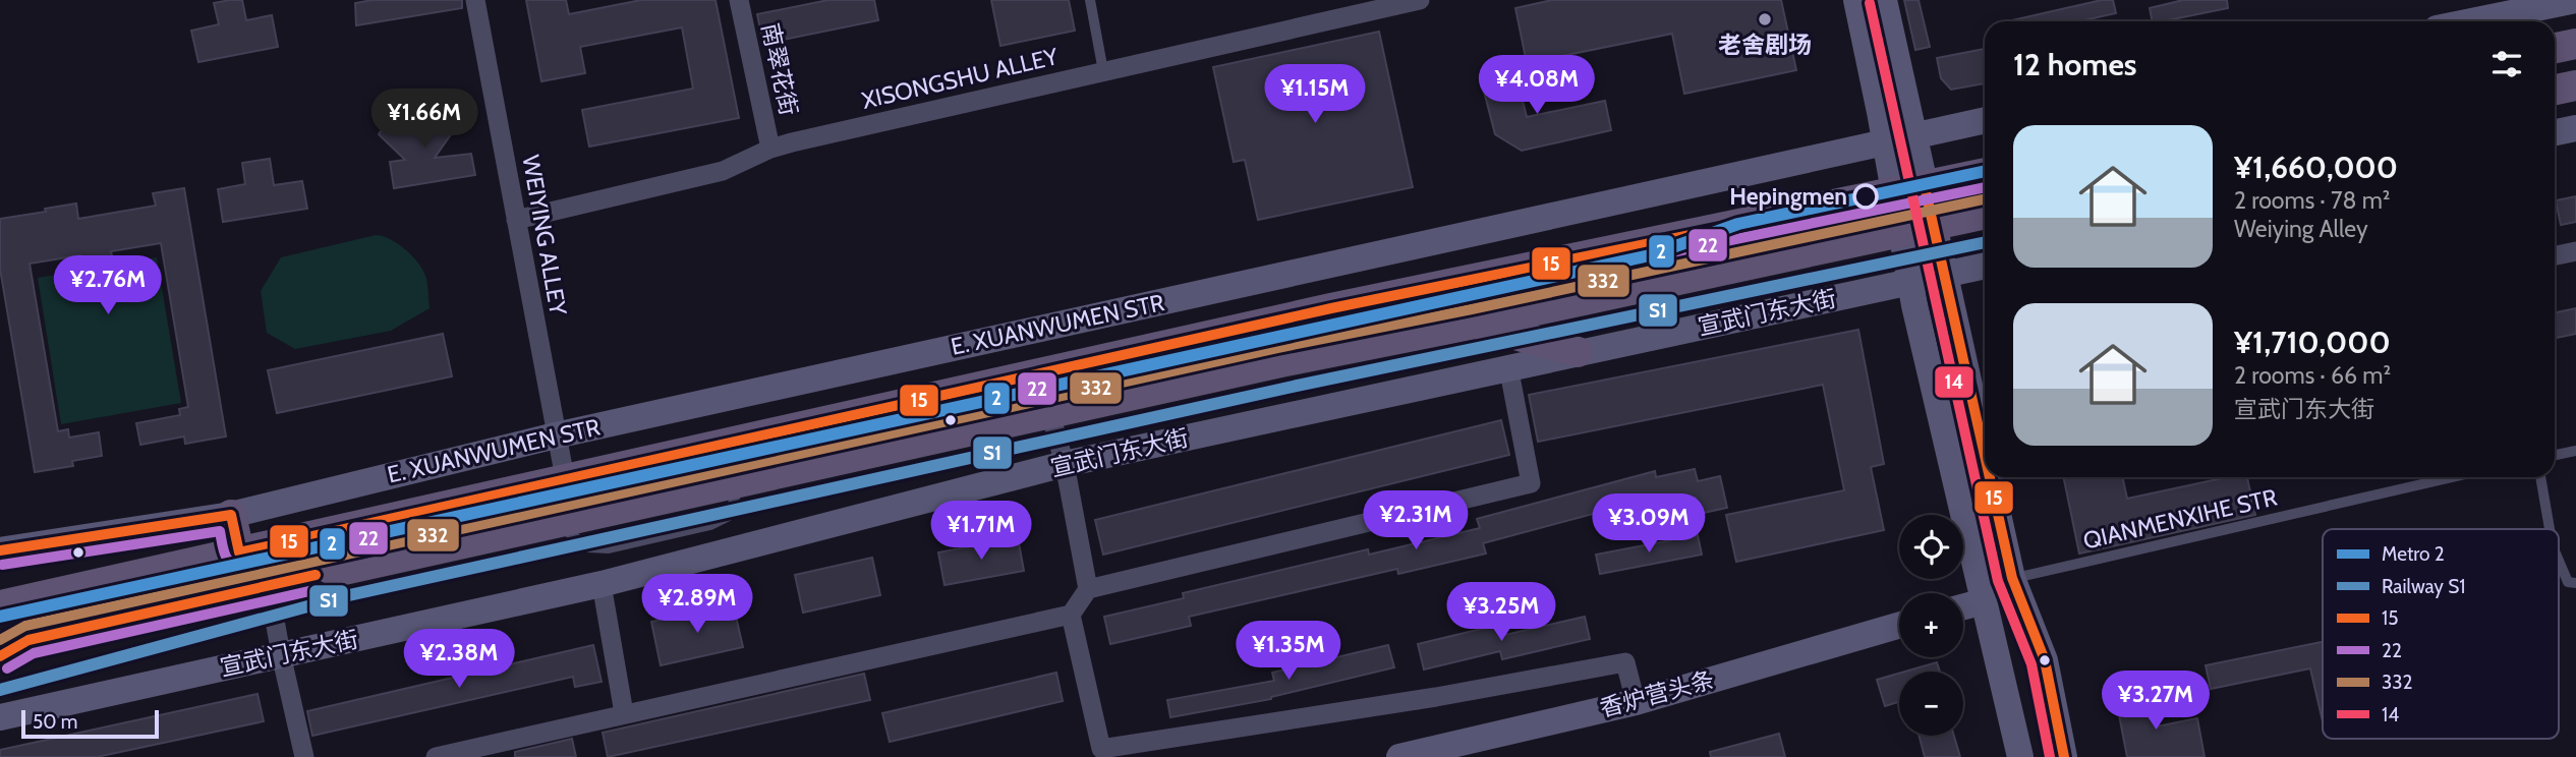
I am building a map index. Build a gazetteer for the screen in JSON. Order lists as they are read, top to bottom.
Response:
{
  "streets": {
    "street": [
      "南翠花街",
      "XISONGSHU ALLEY",
      "WEIYING ALLEY",
      "宣武门东大街",
      "E. XUANWUMEN STR",
      "香炉营头条"
    ],
    "lane": ["QIANMENXIHE STR"]
  },
  "crossings": [
    ["南翠花街", "XISONGSHU ALLEY"],
    ["XISONGSHU ALLEY", "WEIYING ALLEY"],
    ["WEIYING ALLEY", "E. XUANWUMEN STR"]
  ],
  "places": ["老舍剧场", "Hepingmen"],
  "lines": [
    "transit line 14",
    "metro line 2",
    "transit line 15",
    "transit line 22",
    "transit line 332",
    "rail line S1"
  ],
  "legend": [
    "Metro 2",
    "Railway S1",
    "15",
    "22",
    "332",
    "14"
  ],
  "scale_bar": "50 m",
  "page": {
    "heading": "12 homes",
    "price": [
      "¥4.08M",
      "¥1.15M",
      "¥1.66M",
      "¥2.76M",
      "¥2.31M",
      "¥3.09M",
      "¥1.71M",
      "¥2.89M",
      "¥3.25M",
      "¥1.35M",
      "¥2.38M",
      "¥3.27M"
    ],
    "list": [
      {
        "name": "¥1,660,000",
        "note": "2 rooms · 78 m² · Weiying Alley"
      },
      {
        "name": "¥1,710,000",
        "note": "2 rooms · 66 m² · 宣武门东大街"
      }
    ],
    "map_buttons": ["+", "−"],
    "scale": "50 m"
  }
}
